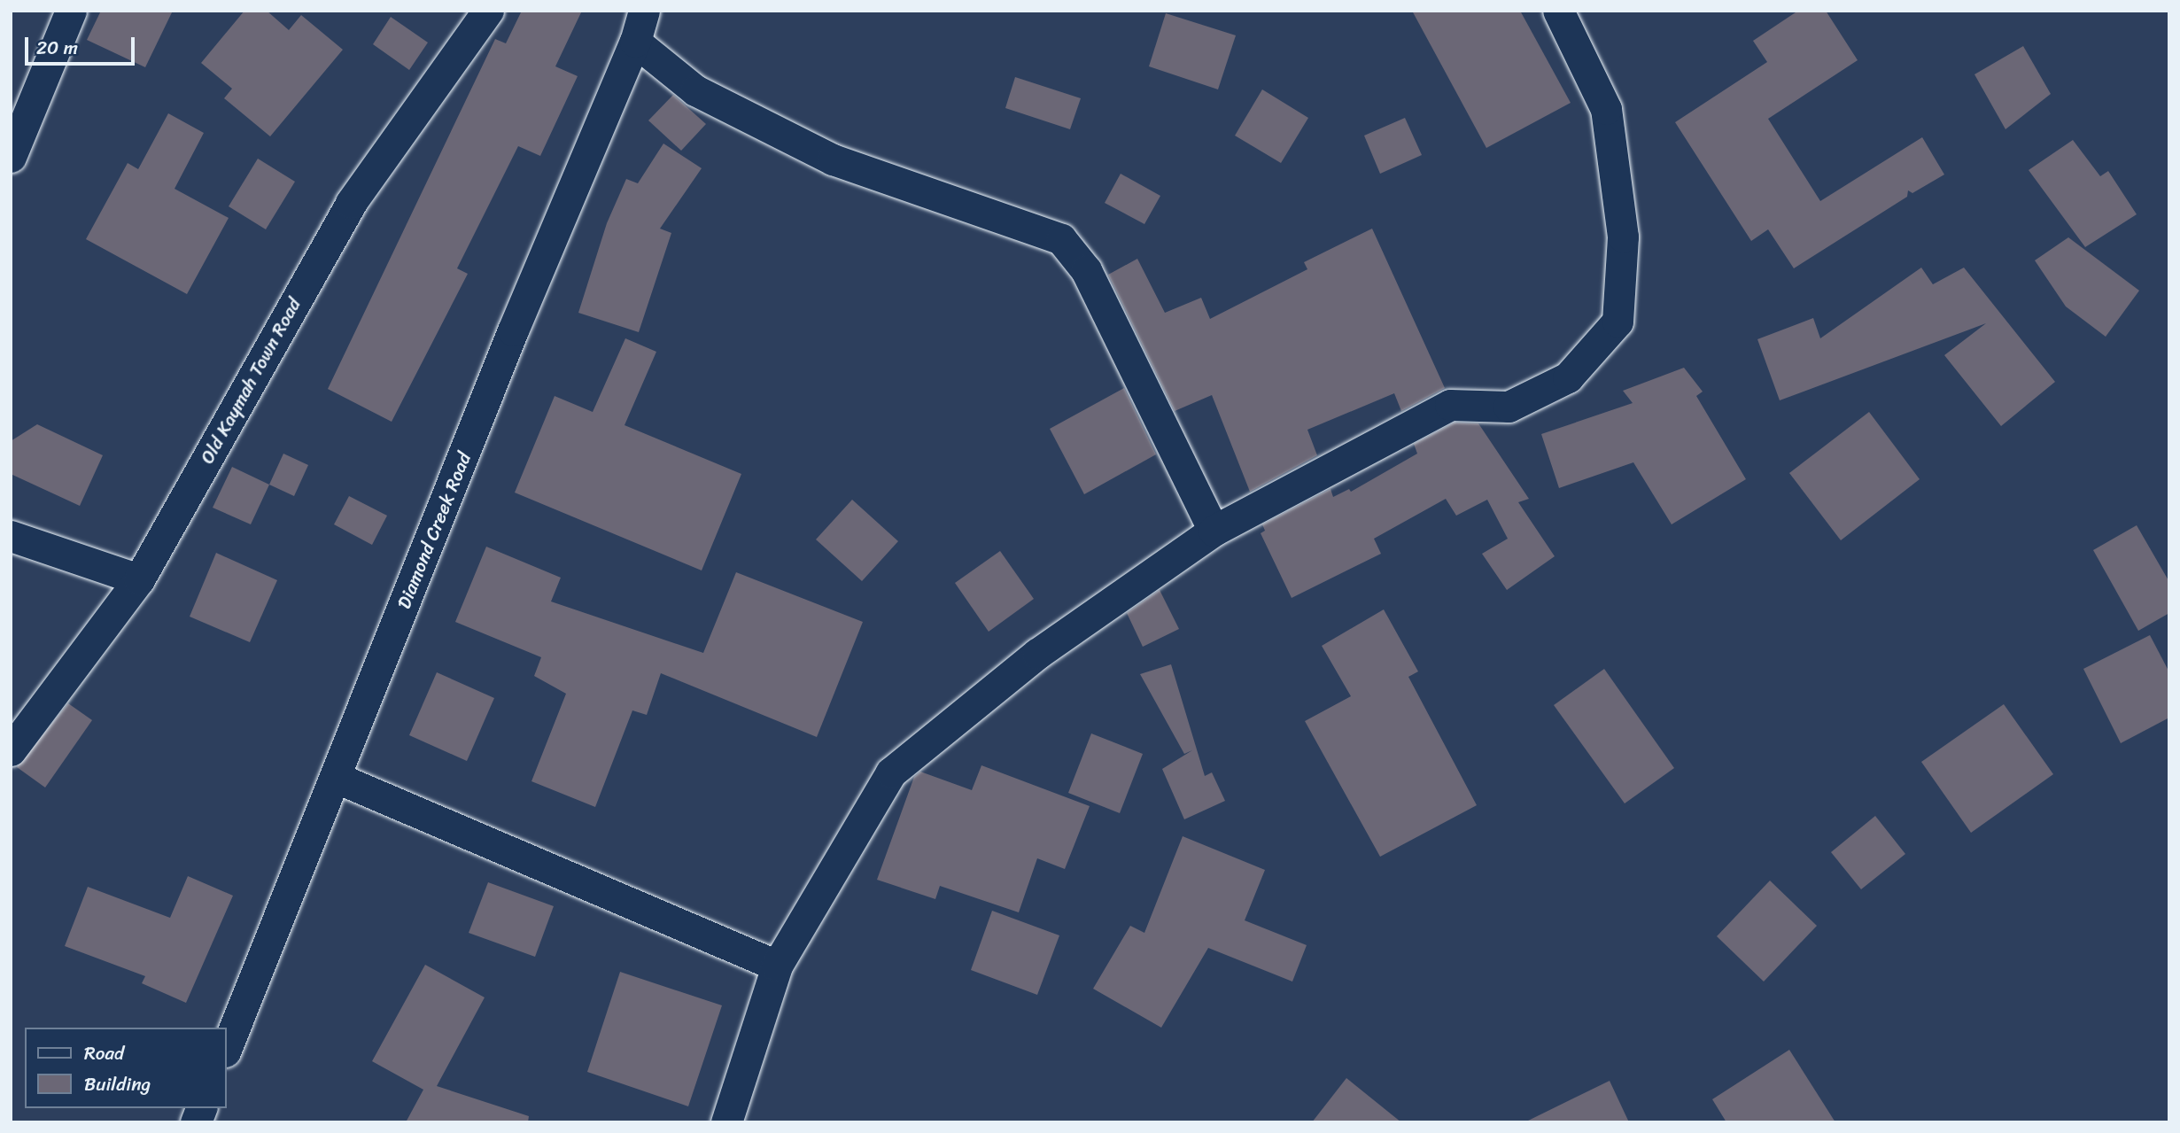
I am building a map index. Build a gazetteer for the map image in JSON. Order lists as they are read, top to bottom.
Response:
{
  "streets": {
    "street": ["Old Kaymah Town Road", "Diamond Creek Road"]
  },
  "legend": ["Road", "Building"],
  "scale_bar": "20 m"
}
